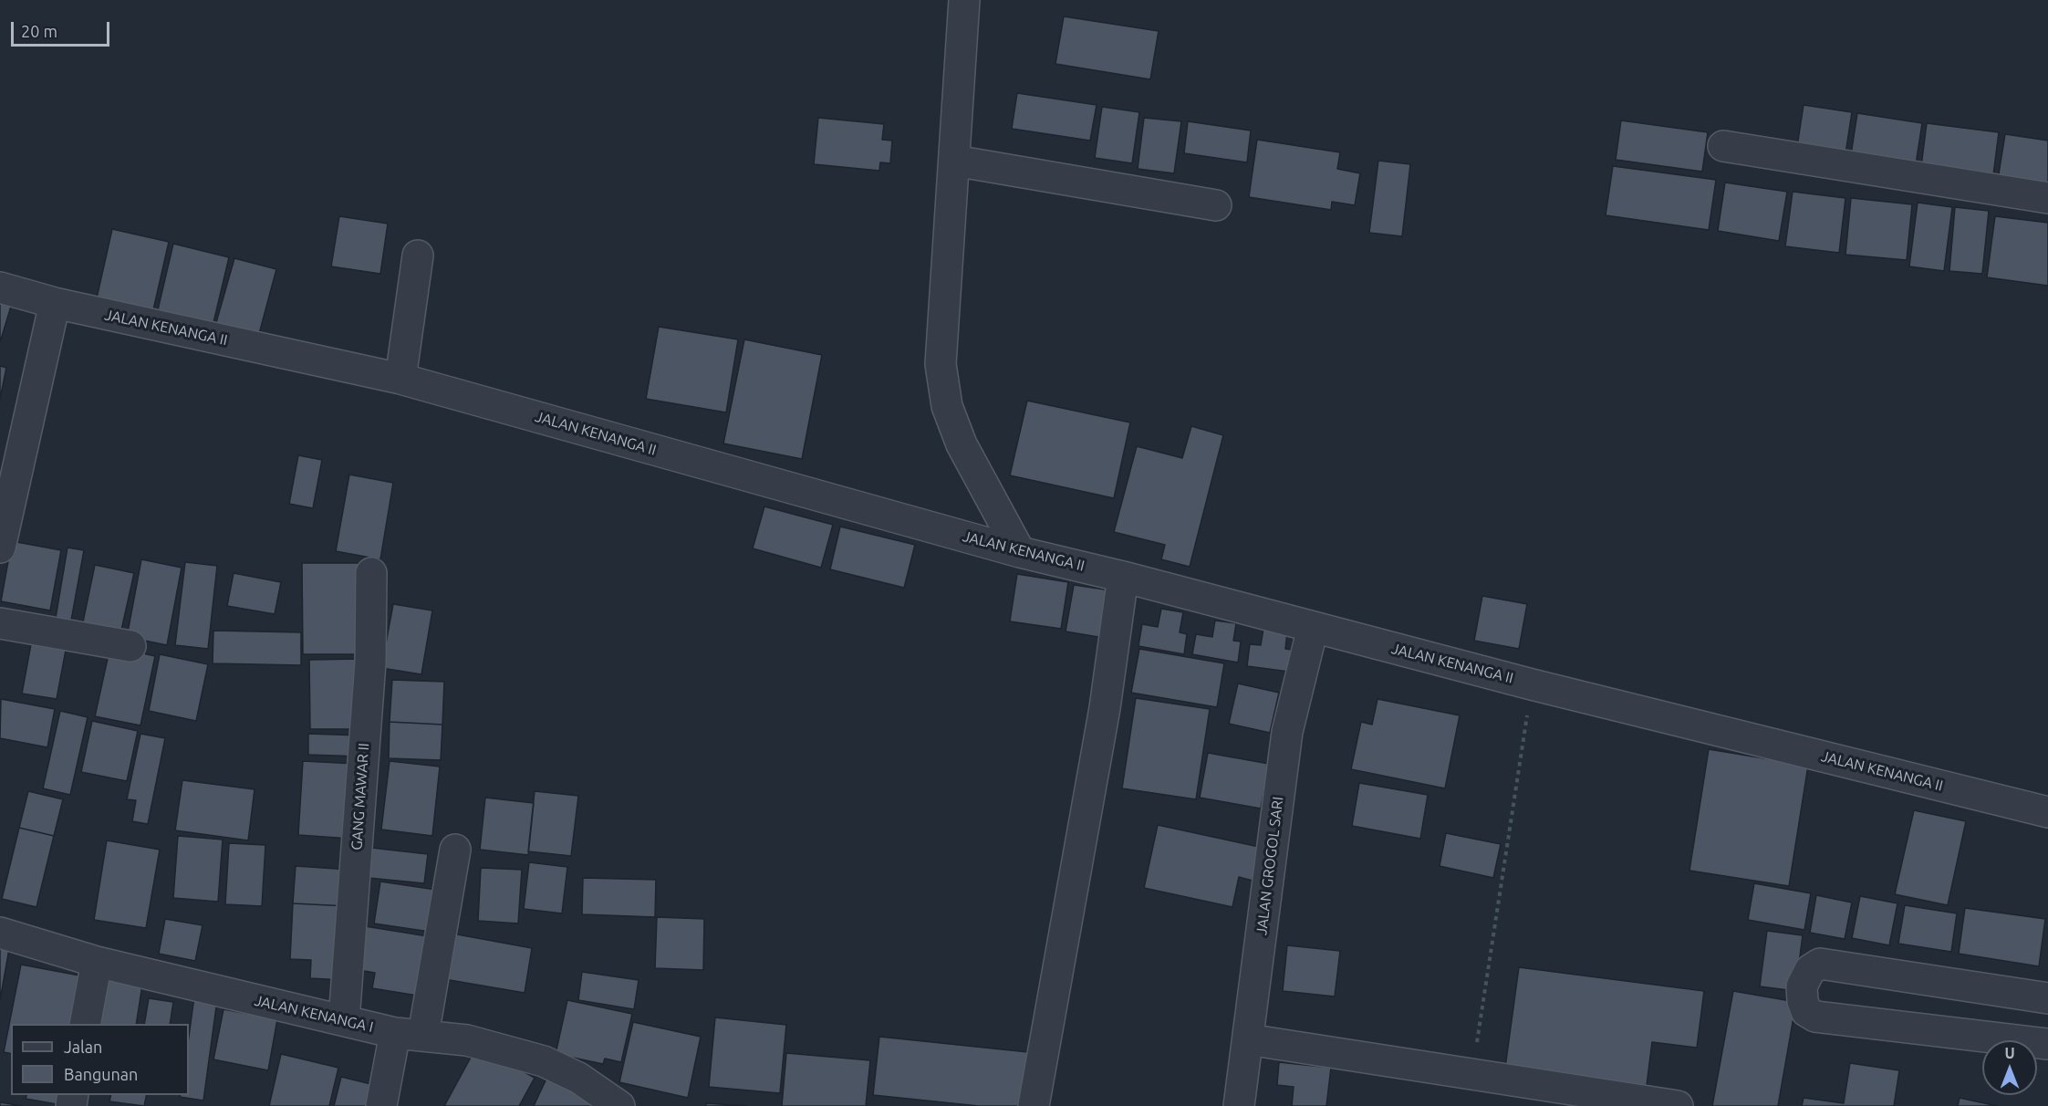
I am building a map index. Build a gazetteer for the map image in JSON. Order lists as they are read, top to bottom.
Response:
{
  "streets": {
    "street": [
      "JALAN KENANGA II",
      "GANG MAWAR II",
      "JALAN GROGOL SARI",
      "JALAN KENANGA I"
    ]
  },
  "crossings": [
    ["JALAN KENANGA II", "JALAN GROGOL SARI"],
    ["GANG MAWAR II", "JALAN KENANGA I"]
  ],
  "legend": ["Jalan", "Bangunan"],
  "scale_bar": "20 m",
  "north": "top"
}
